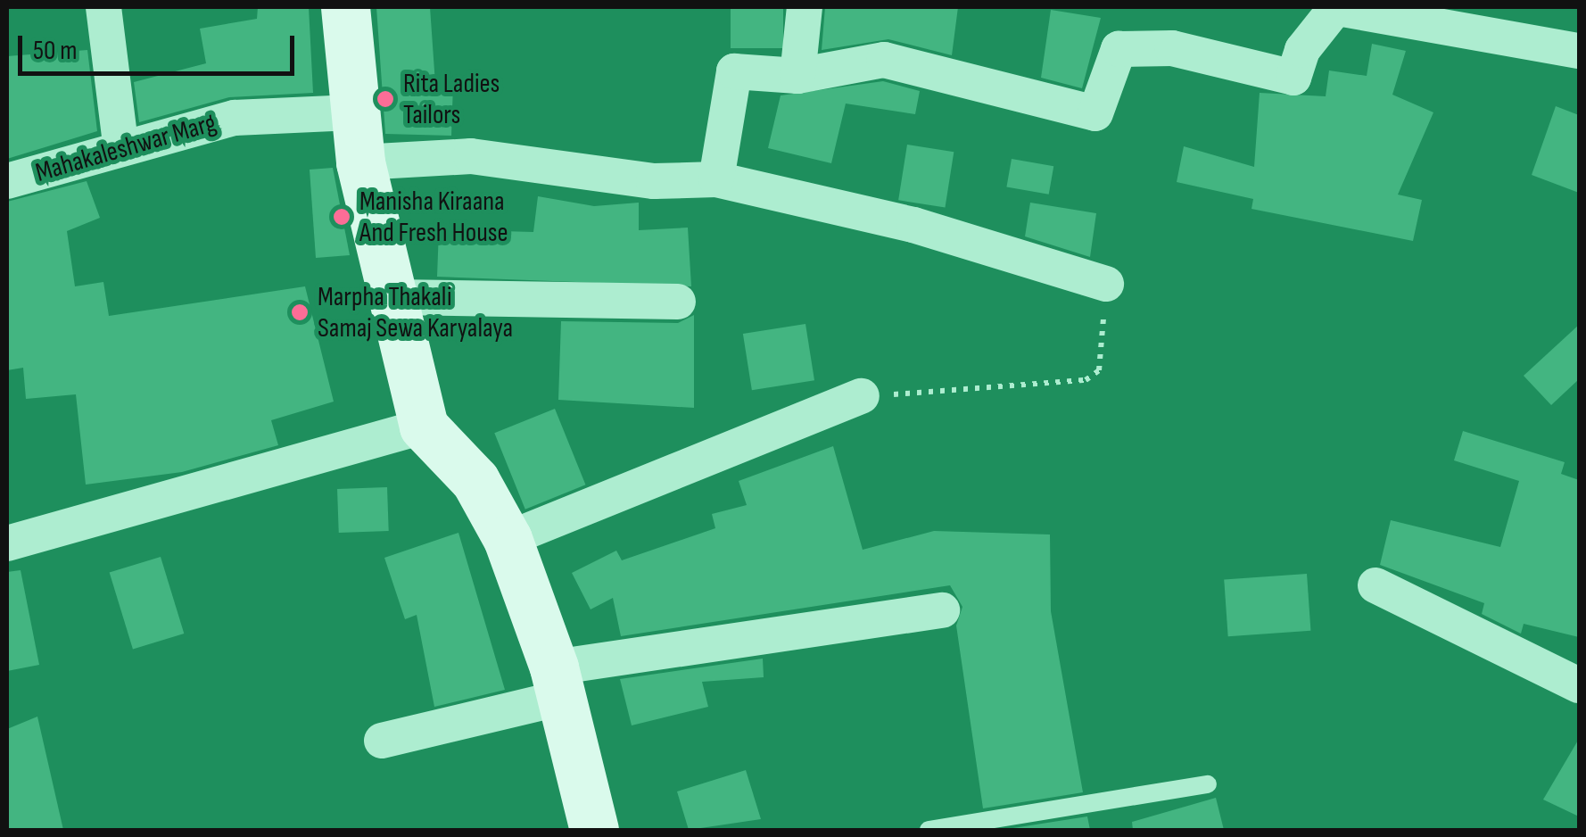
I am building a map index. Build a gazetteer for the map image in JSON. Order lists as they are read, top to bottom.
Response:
{
  "streets": {
    "street": ["Mahakaleshwar Marg"]
  },
  "places": ["Rita Ladies Tailors", "Manisha Kiraana And Fresh House", "Marpha Thakali Samaj Sewa Karyalaya"],
  "scale_bar": "50 m"
}
